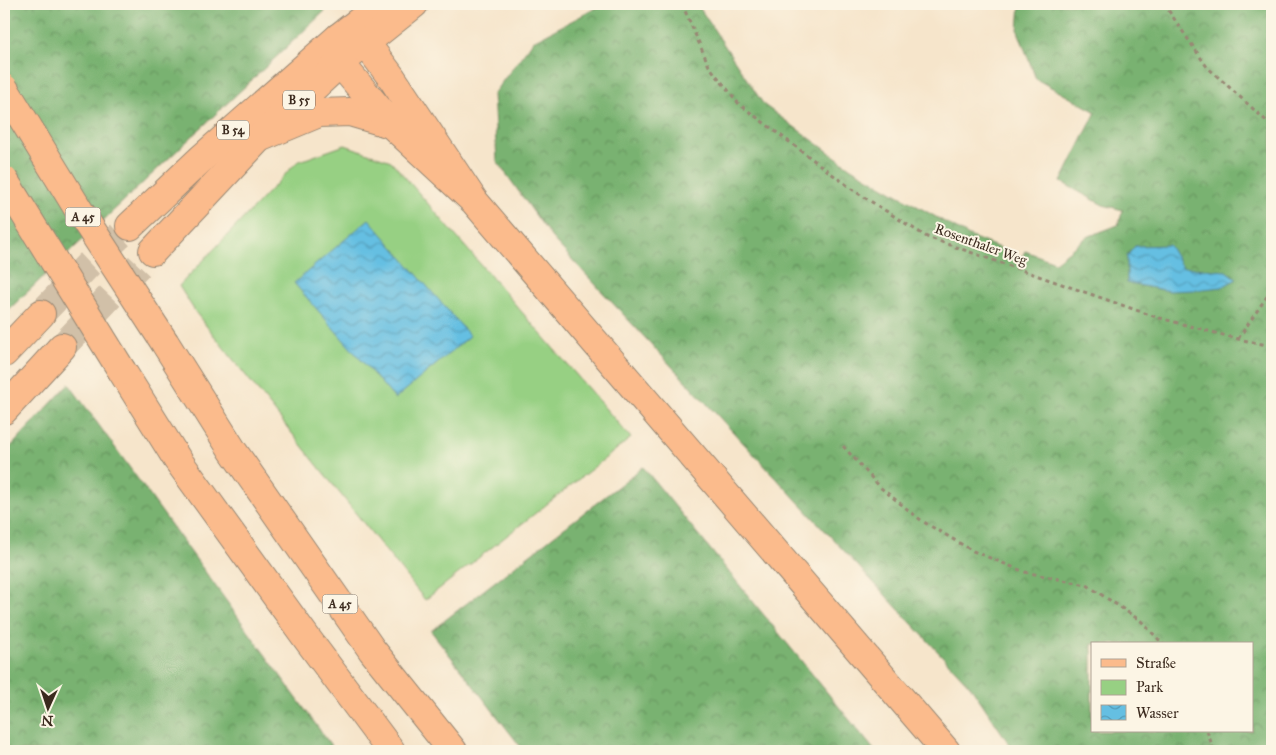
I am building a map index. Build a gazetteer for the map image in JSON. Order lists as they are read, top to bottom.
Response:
{
  "streets": {
    "main road": ["B 55", "B 54", "A 45"],
    "path": ["Rosenthaler Weg"]
  },
  "crossings": [
    ["B 55", "B 54"]
  ],
  "legend": ["Straße", "Park", "Wasser"],
  "north": "bottom"
}
